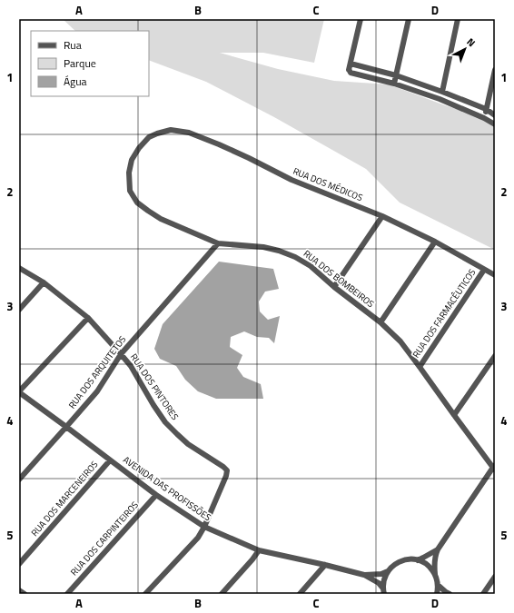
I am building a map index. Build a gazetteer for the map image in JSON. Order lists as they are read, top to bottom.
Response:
{
  "streets": {
    "street": [
      "RUA DOS MÉDICOS",
      "RUA DOS BOMBEIROS",
      "RUA DOS FARMACÊUTICOS",
      "RUA DOS ARQUITETOS",
      "RUA DOS PINTORES",
      "AVENIDA DAS PROFISSÕES",
      "RUA DOS MARCENEIROS",
      "RUA DOS CARPINTEIROS"
    ]
  },
  "crossings": [
    ["RUA DOS MÉDICOS", "RUA DOS BOMBEIROS"],
    ["RUA DOS MÉDICOS", "RUA DOS FARMACÊUTICOS"],
    ["RUA DOS BOMBEIROS", "RUA DOS FARMACÊUTICOS"],
    ["RUA DOS BOMBEIROS", "RUA DOS ARQUITETOS"],
    ["RUA DOS ARQUITETOS", "RUA DOS PINTORES"],
    ["RUA DOS ARQUITETOS", "AVENIDA DAS PROFISSÕES"],
    ["RUA DOS PINTORES", "AVENIDA DAS PROFISSÕES"],
    ["AVENIDA DAS PROFISSÕES", "RUA DOS MARCENEIROS"],
    ["AVENIDA DAS PROFISSÕES", "RUA DOS CARPINTEIROS"]
  ],
  "legend": ["Rua", "Parque", "Água"],
  "north": "top right",
  "grid": {
    "columns": [
      "A",
      "B",
      "C",
      "D"
    ],
    "rows": [
      "1",
      "2",
      "3",
      "4",
      "5"
    ]
  }
}
